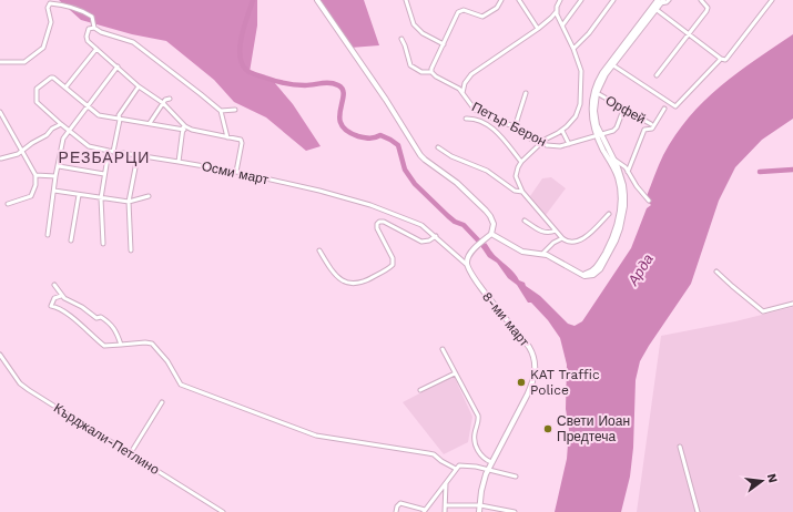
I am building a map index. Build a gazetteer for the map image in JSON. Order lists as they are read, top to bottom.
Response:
{
  "streets": {
    "main road": ["8-ми март"],
    "street": [
      "Орфей",
      "Петър Берон",
      "Осми март",
      "Кърджали-Петлино"
    ]
  },
  "crossings": [
    ["Орфей", "Петър Берон"],
    ["Осми март", "8-ми март"]
  ],
  "districts": ["РЕЗБАРЦИ"],
  "water": ["Арда"],
  "places": ["KAT Traffic Police", "Свети Иоан Предтеча"],
  "north": "right"
}
